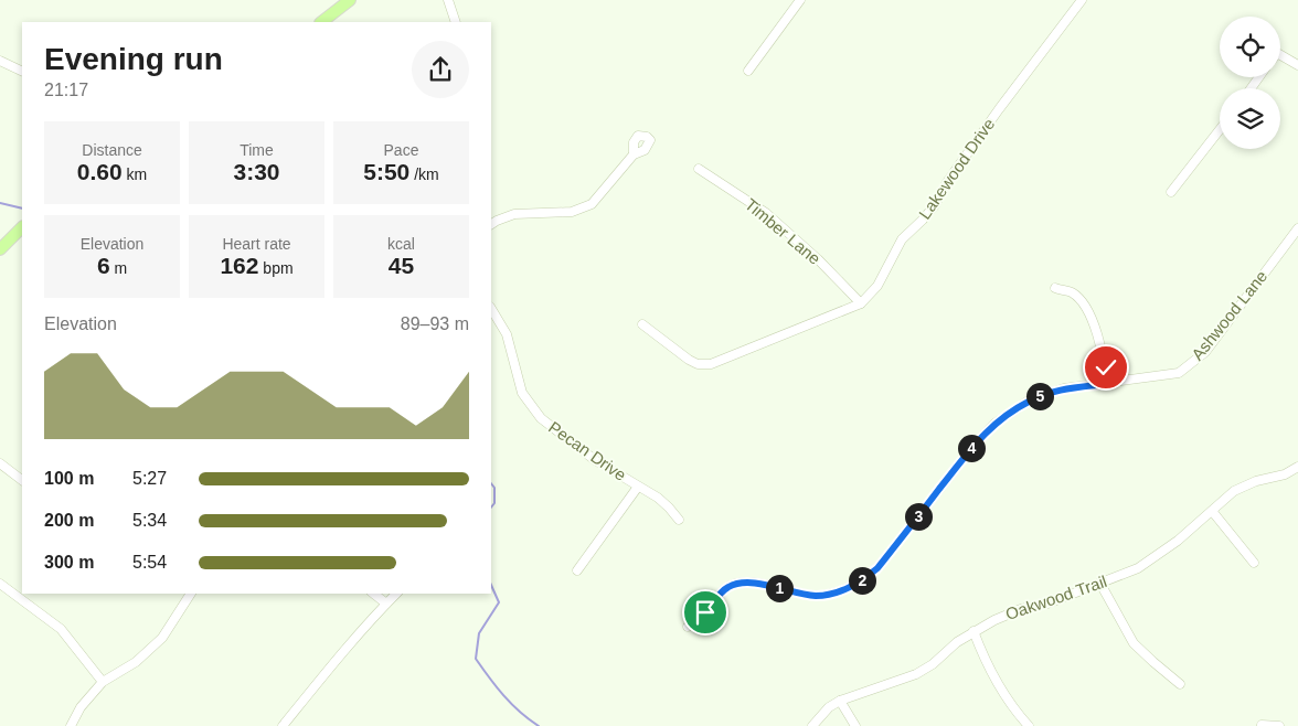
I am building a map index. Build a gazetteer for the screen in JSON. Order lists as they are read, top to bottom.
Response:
{
  "streets": {
    "street": [
      "Lakewood Drive",
      "Timber Lane",
      "Ashwood Lane",
      "Pecan Drive",
      "Oakwood Trail"
    ]
  },
  "crossings": [
    ["Lakewood Drive", "Timber Lane"]
  ],
  "page": {
    "heading": ["Evening run", "21:17"],
    "stats": [
      ["Distance", "0.60 km"],
      ["Time", "3:30"],
      ["Pace", "5:50 /km"],
      ["Elevation", "6 m"],
      ["Heart rate", "162 bpm"],
      ["kcal", "45"]
    ],
    "chart": ["Elevation", "89–93 m"],
    "pins": [
      "5",
      "4",
      "3",
      "2",
      "1"
    ],
    "list": [
      {
        "name": "100 m",
        "note": "5:27"
      },
      {
        "name": "200 m",
        "note": "5:34"
      },
      {
        "name": "300 m",
        "note": "5:54"
      }
    ]
  }
}
